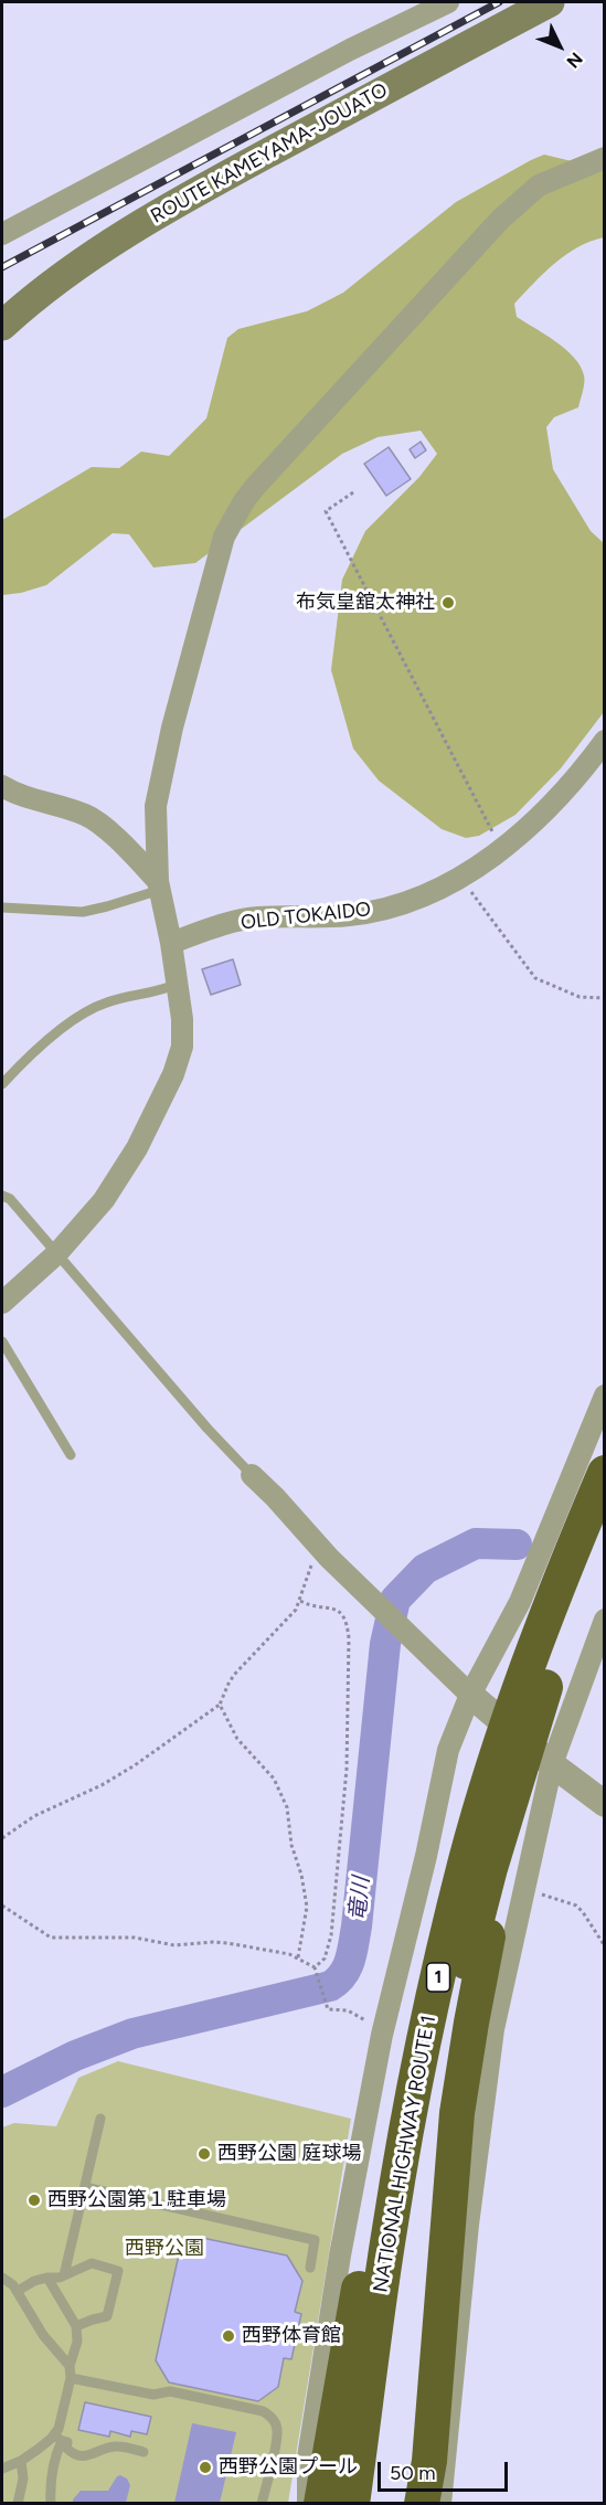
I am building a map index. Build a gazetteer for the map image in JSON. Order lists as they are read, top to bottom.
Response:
{
  "streets": {
    "highway": ["1", "NATIONAL HIGHWAY ROUTE 1"],
    "main road": ["ROUTE KAMEYAMA-JOUATO"],
    "street": ["OLD TOKAIDO"]
  },
  "water": ["竜川"],
  "parks": ["西野公園"],
  "places": [
    "布気皇舘太神社",
    "西野公園 庭球場",
    "西野公園第１駐車場",
    "西野体育館",
    "西野公園プール"
  ],
  "scale_bar": "50 m",
  "north": "bottom right"
}
